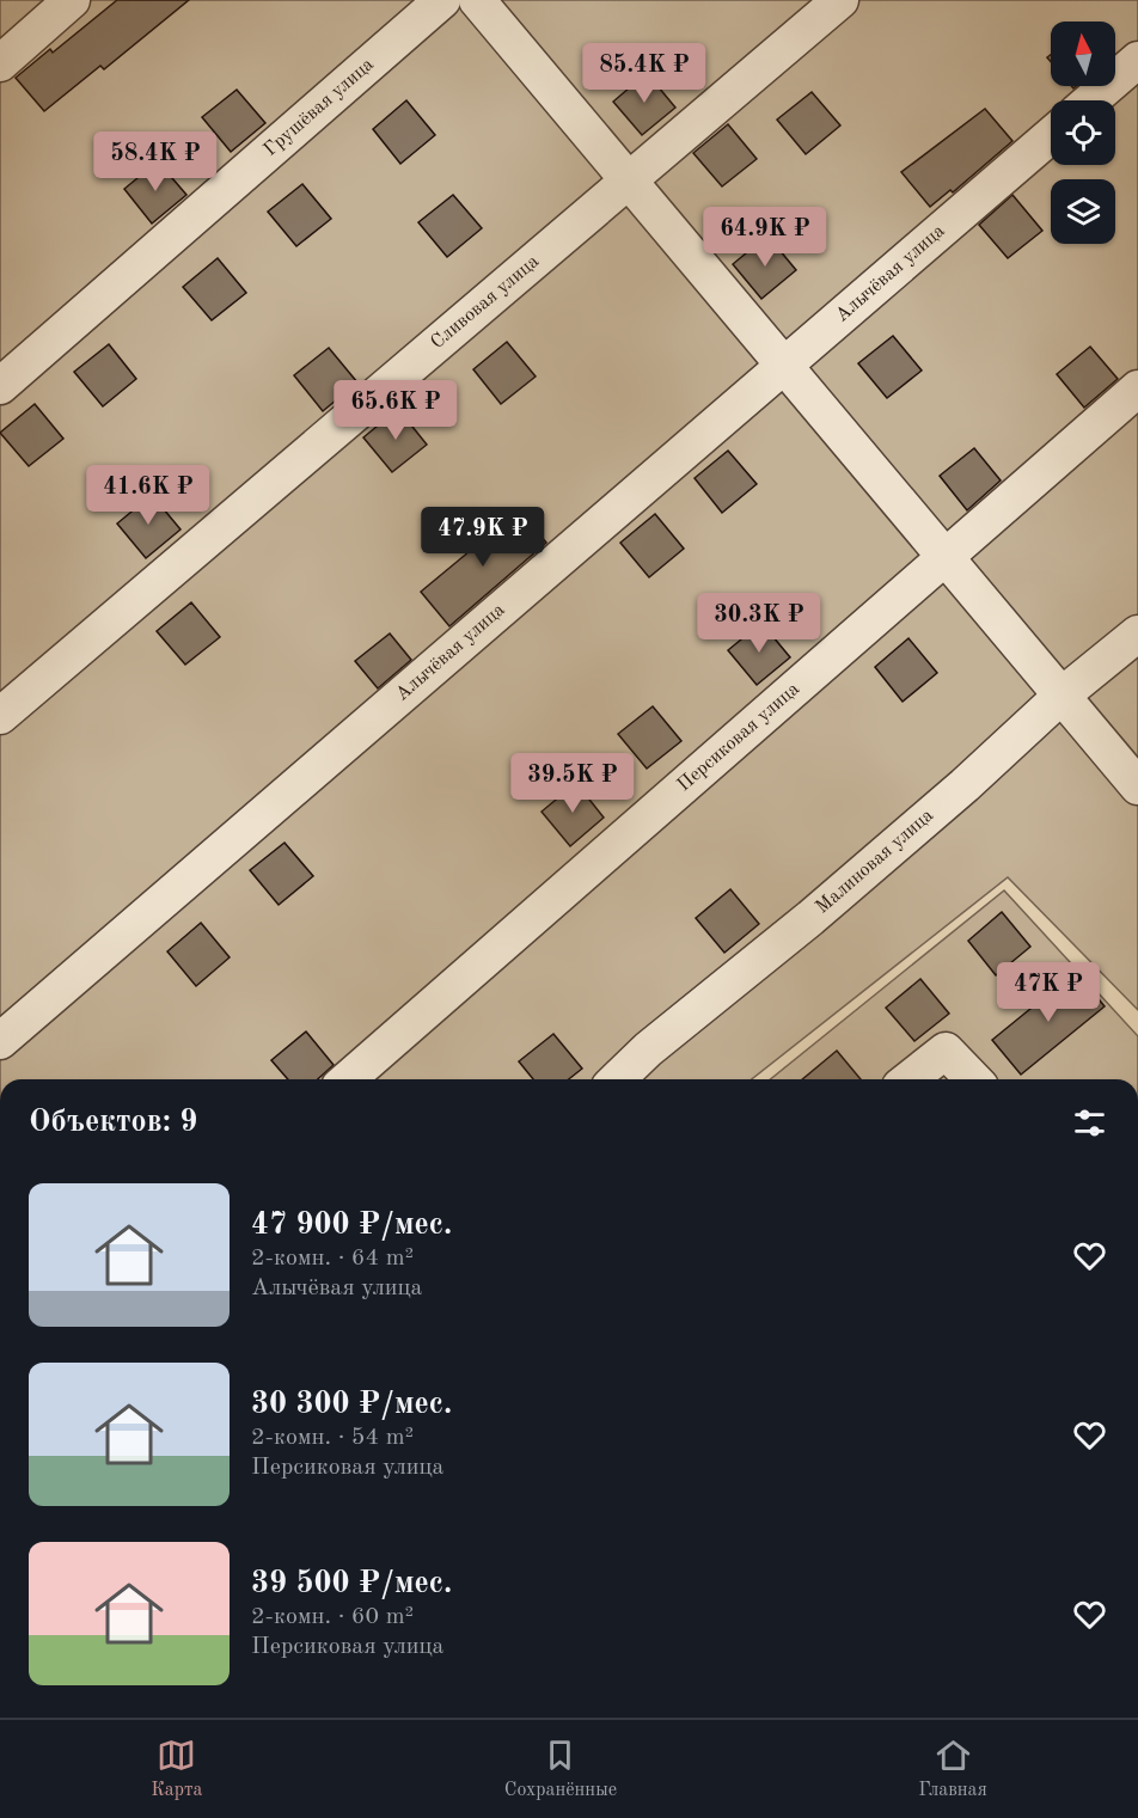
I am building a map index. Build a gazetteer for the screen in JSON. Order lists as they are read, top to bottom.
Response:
{
  "streets": {
    "street": [
      "Грушёвая улица",
      "Алычёвая улица",
      "Сливовая улица",
      "Персиковая улица",
      "Малиновая улица"
    ]
  },
  "north": "top",
  "page": {
    "price": [
      "85.4K ₽",
      "58.4K ₽",
      "64.9K ₽",
      "65.6K ₽",
      "41.6K ₽",
      "47.9K ₽",
      "30.3K ₽",
      "39.5K ₽",
      "47K ₽"
    ],
    "heading": "Объектов: 9",
    "list": [
      {
        "name": "47 900 ₽/мес.",
        "note": "2-комн. · 64 m² · Алычёвая улица"
      },
      {
        "name": "30 300 ₽/мес.",
        "note": "2-комн. · 54 m² · Персиковая улица"
      },
      {
        "name": "39 500 ₽/мес.",
        "note": "2-комн. · 60 m² · Персиковая улица"
      }
    ],
    "tabs": ["Карта", "Сохранённые", "Главная"]
  }
}
